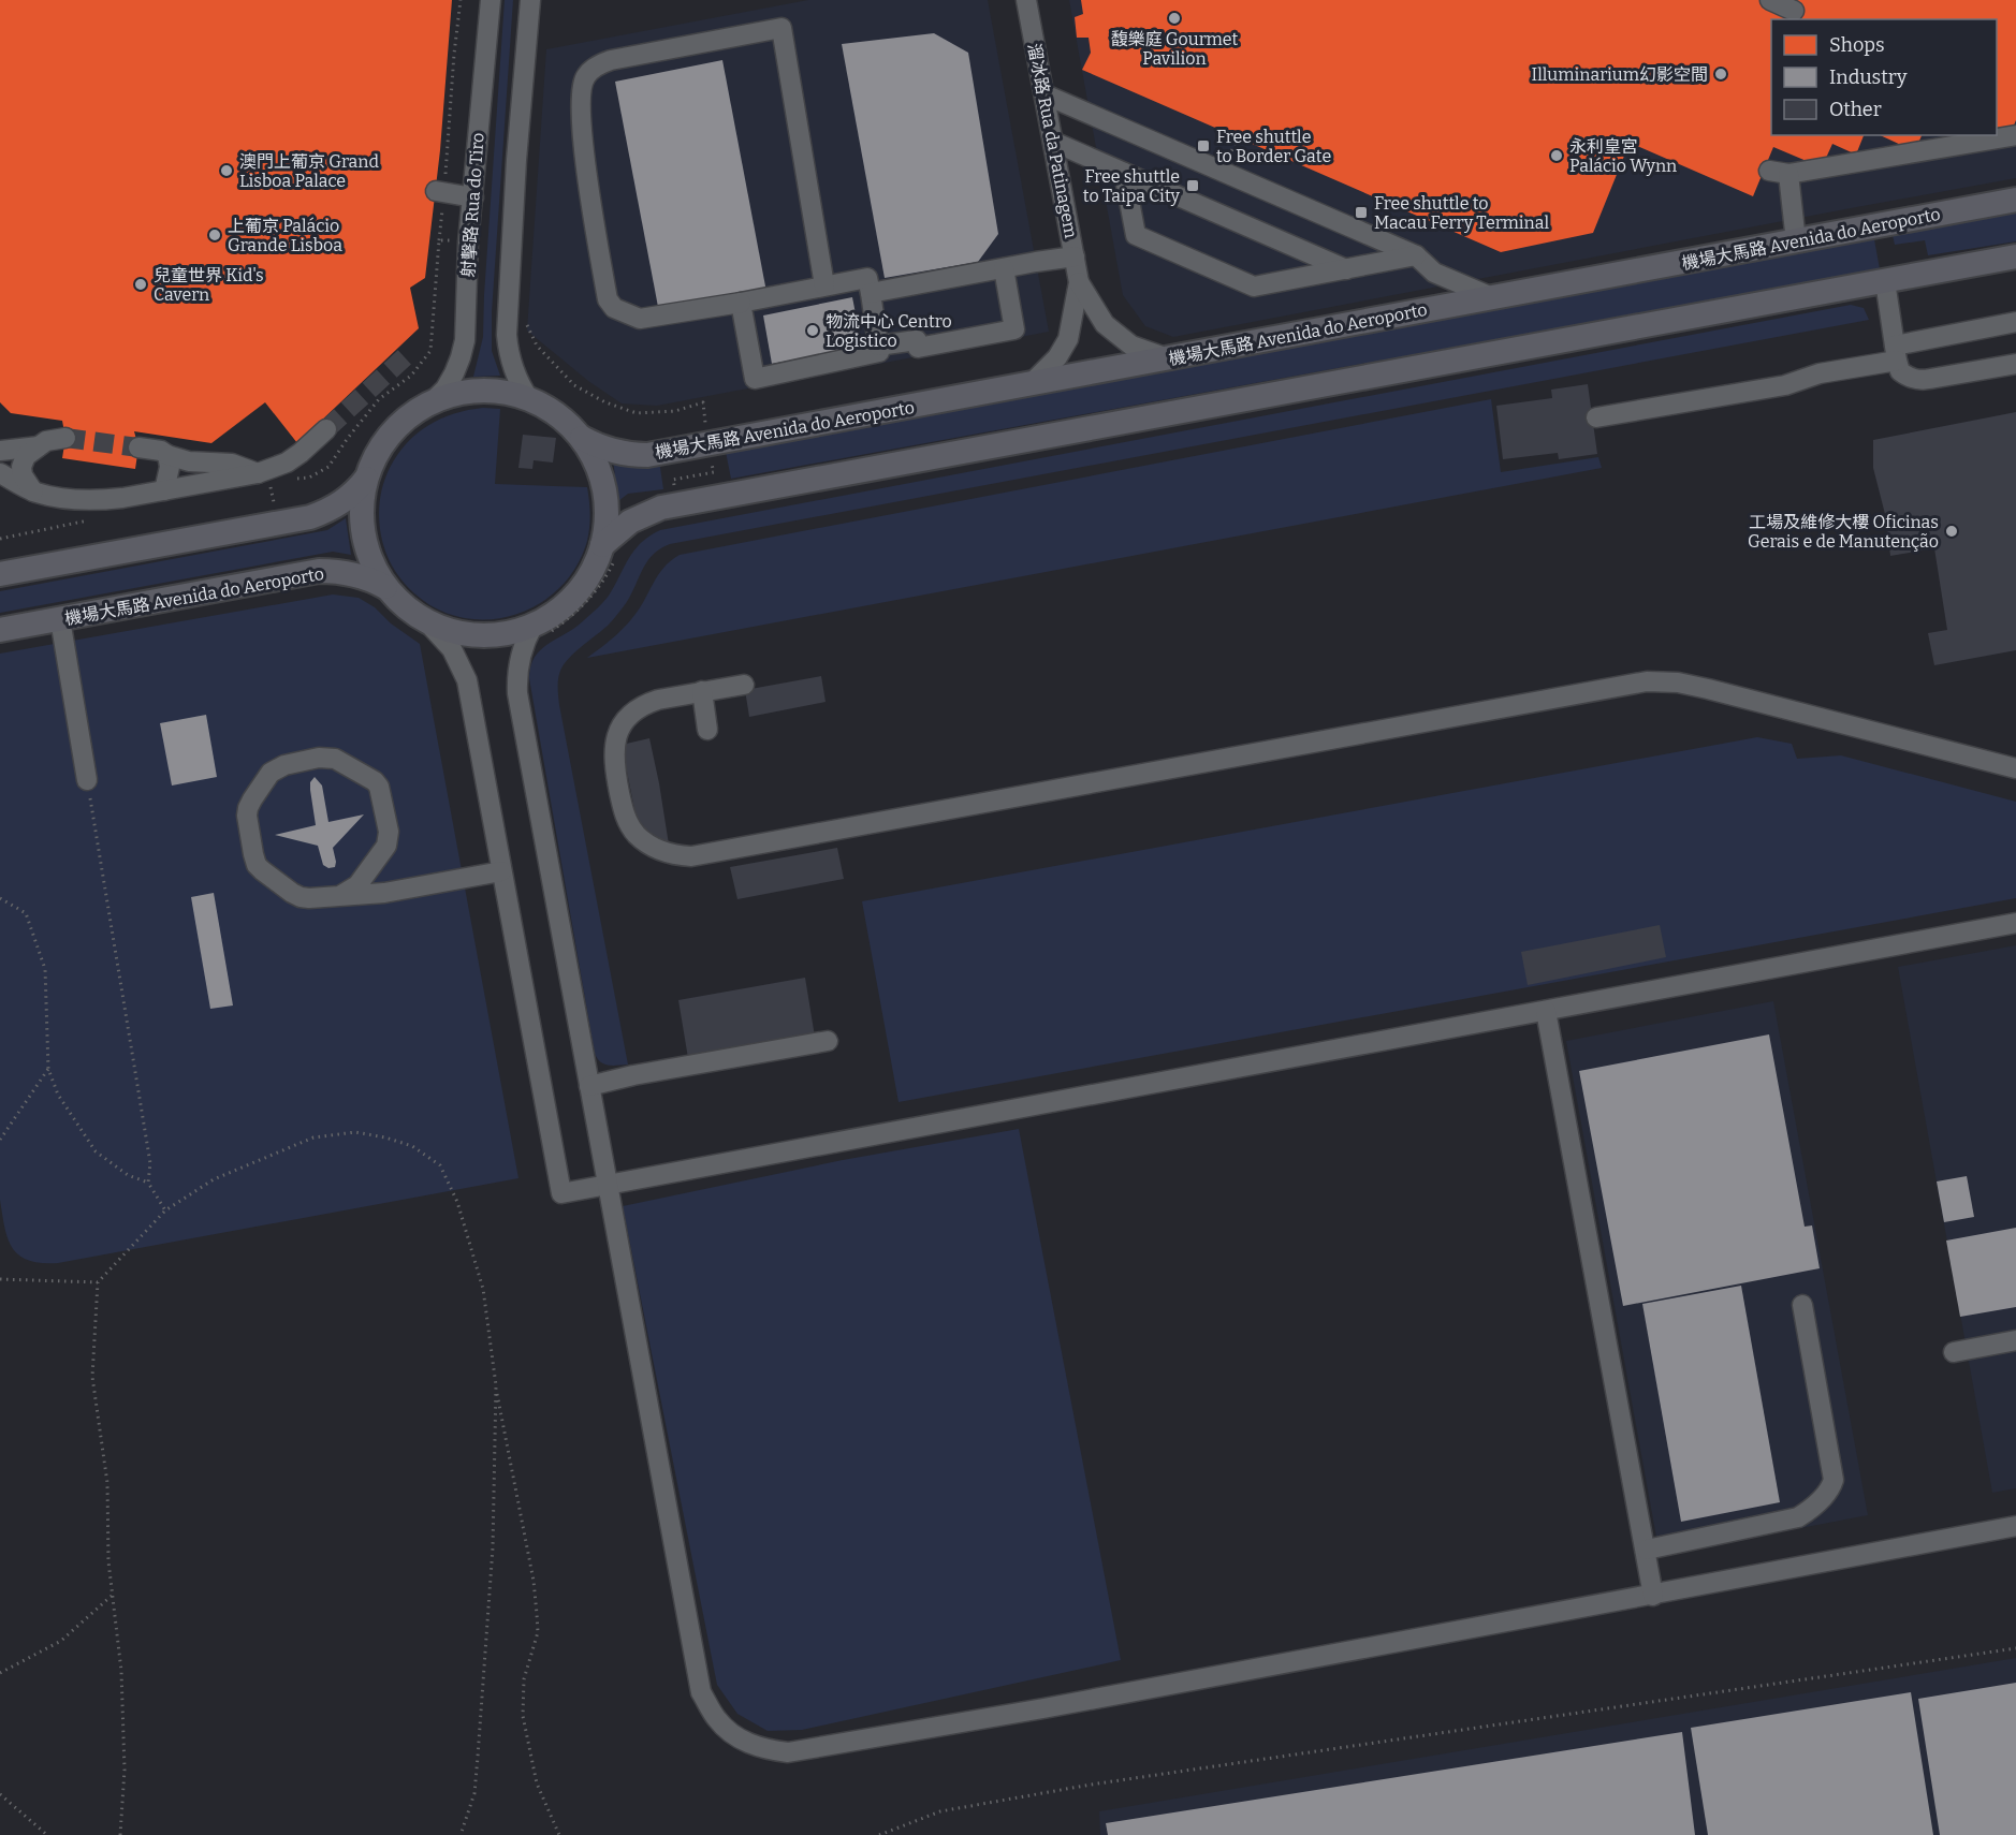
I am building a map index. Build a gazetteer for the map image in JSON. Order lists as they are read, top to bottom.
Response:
{
  "streets": {
    "main road": ["機場大馬路 Avenida do Aeroporto"],
    "street": ["溜冰路 Rua da Patinagem", "射擊路 Rua do Tiro"]
  },
  "crossings": [
    ["溜冰路 Rua da Patinagem", "機場大馬路 Avenida do Aeroporto"]
  ],
  "places": {
    "other": [
      "馥樂庭 Gourmet Pavilion",
      "Illuminarium幻影空間",
      "永利皇宮 Palácio Wynn",
      "澳門上葡京 Grand Lisboa Palace",
      "上葡京 Palácio Grande Lisboa",
      "兒童世界 Kid's Cavern",
      "物流中心 Centro Logistico",
      "工場及維修大樓 Oficinas Gerais e de Manutenção"
    ],
    "transit": ["Free shuttle to Border Gate", "Free shuttle to Taipa City", "Free shuttle to Macau Ferry Terminal"]
  },
  "legend": ["Shops", "Industry", "Other"]
}
